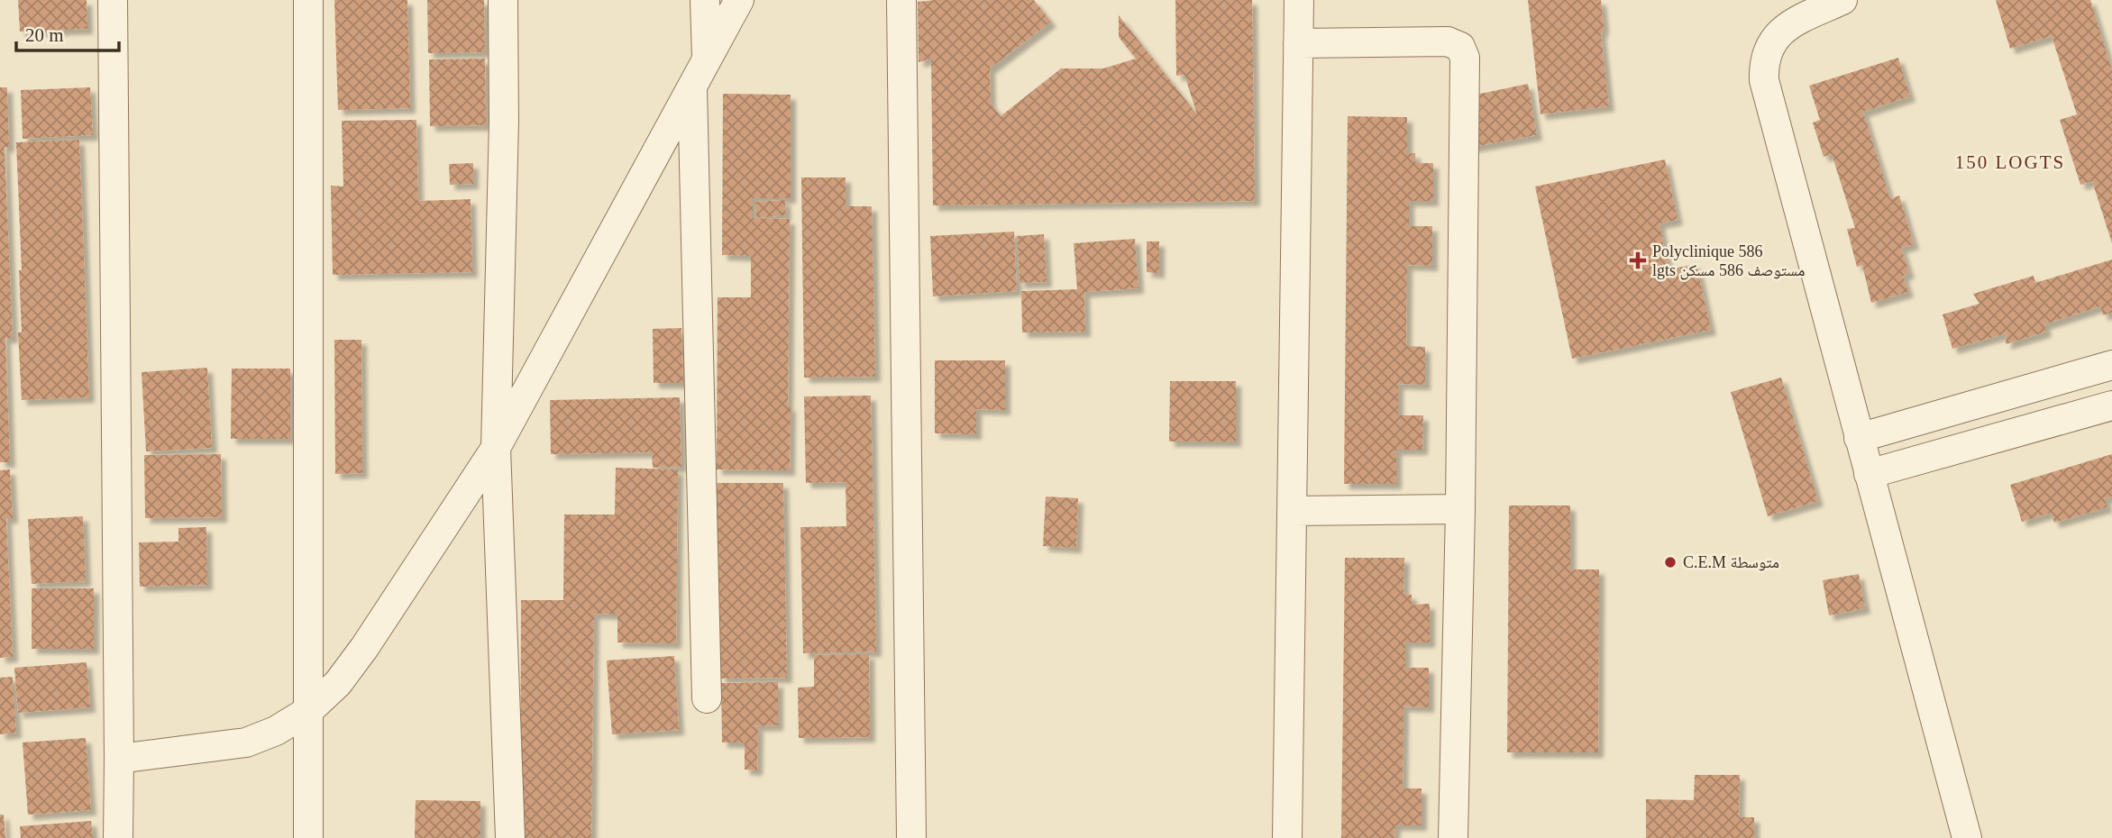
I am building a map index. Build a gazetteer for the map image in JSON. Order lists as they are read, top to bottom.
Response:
{
  "districts": ["150 LOGTS"],
  "places": {
    "health": ["Polyclinique 586 lgts مستوصف 586 مسكن"],
    "other": ["C.E.M متوسطة"]
  },
  "scale_bar": "20 m"
}
